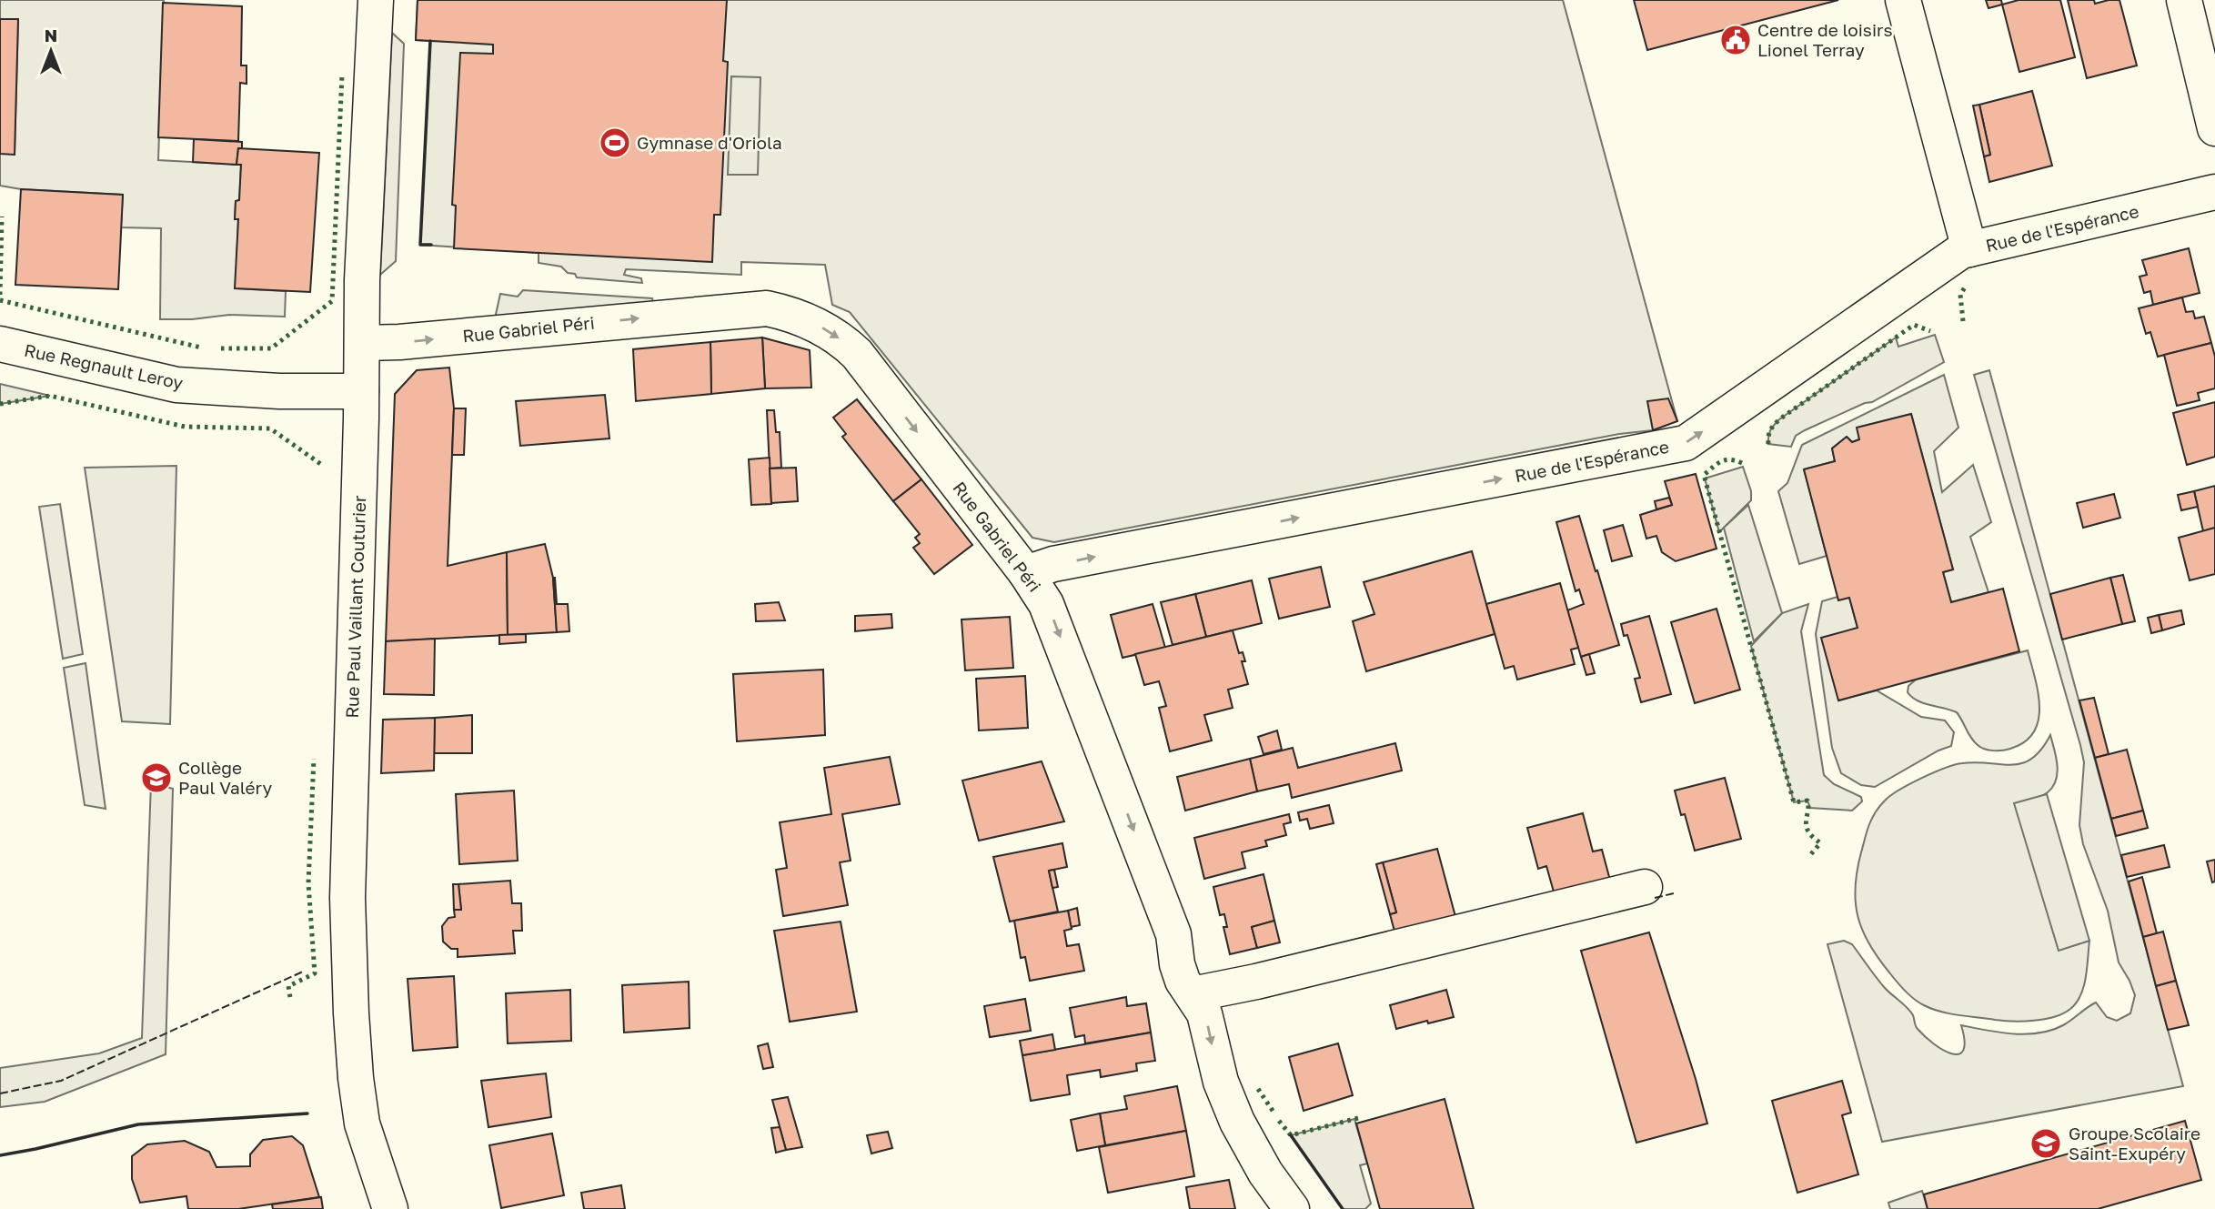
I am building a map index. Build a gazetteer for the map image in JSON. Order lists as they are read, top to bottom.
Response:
{
  "streets": {
    "street": [
      "Rue de l'Espérance",
      "Rue Gabriel Péri",
      "Rue Regnault Leroy",
      "Rue Paul Vaillant Couturier"
    ]
  },
  "crossings": [
    ["Rue de l'Espérance", "Rue Gabriel Péri"],
    ["Rue Gabriel Péri", "Rue Paul Vaillant Couturier"],
    ["Rue Regnault Leroy", "Rue Paul Vaillant Couturier"]
  ],
  "one_way": ["Rue de l'Espérance", "Rue Gabriel Péri"],
  "places": {
    "public building": ["Centre de loisirs Lionel Terray"],
    "sports": ["Gymnase d'Oriola"],
    "school or university": ["Collège Paul Valéry", "Groupe Scolaire Saint-Exupéry"]
  },
  "north": "top"
}
